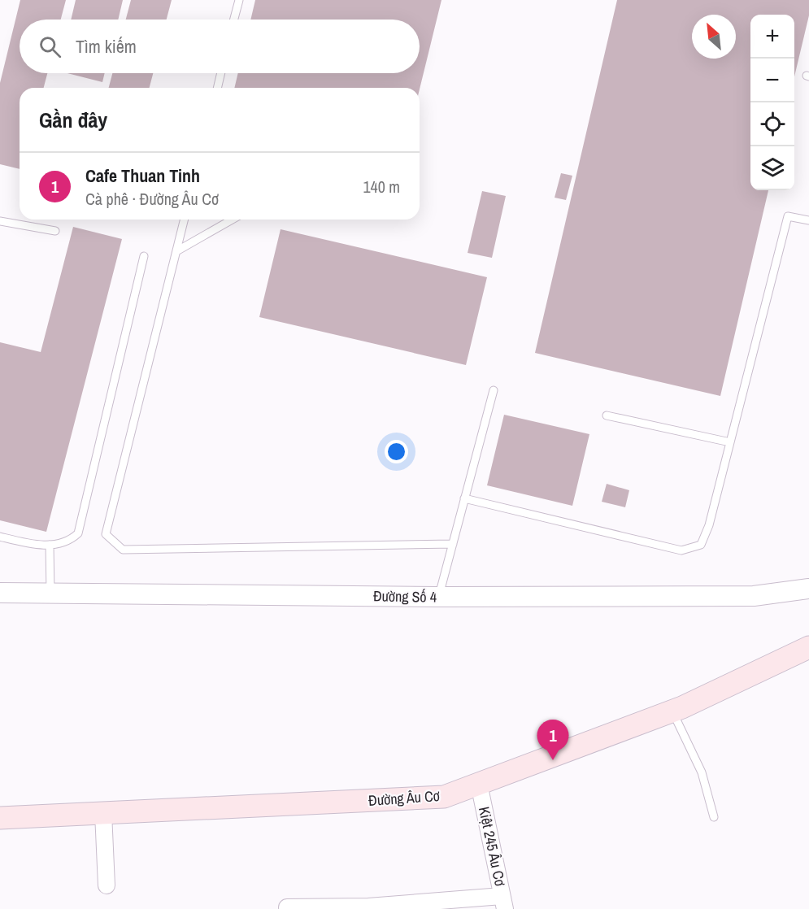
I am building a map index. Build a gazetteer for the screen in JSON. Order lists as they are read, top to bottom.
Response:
{
  "streets": {
    "main road": ["Đường Âu Cơ"],
    "street": ["Đường Số 4", "Kiệt 245 Âu Cơ"]
  },
  "crossings": [
    ["Đường Âu Cơ", "Kiệt 245 Âu Cơ"]
  ],
  "north": "top left",
  "page": {
    "map_buttons": ["+", "−"],
    "search": "Tìm kiếm",
    "heading": "Gần đây",
    "list": [
      {
        "mark": "1",
        "name": "Cafe Thuan Tinh",
        "note": "Cà phê · Đường Âu Cơ",
        "value": "140 m"
      }
    ],
    "pins": "1"
  }
}
